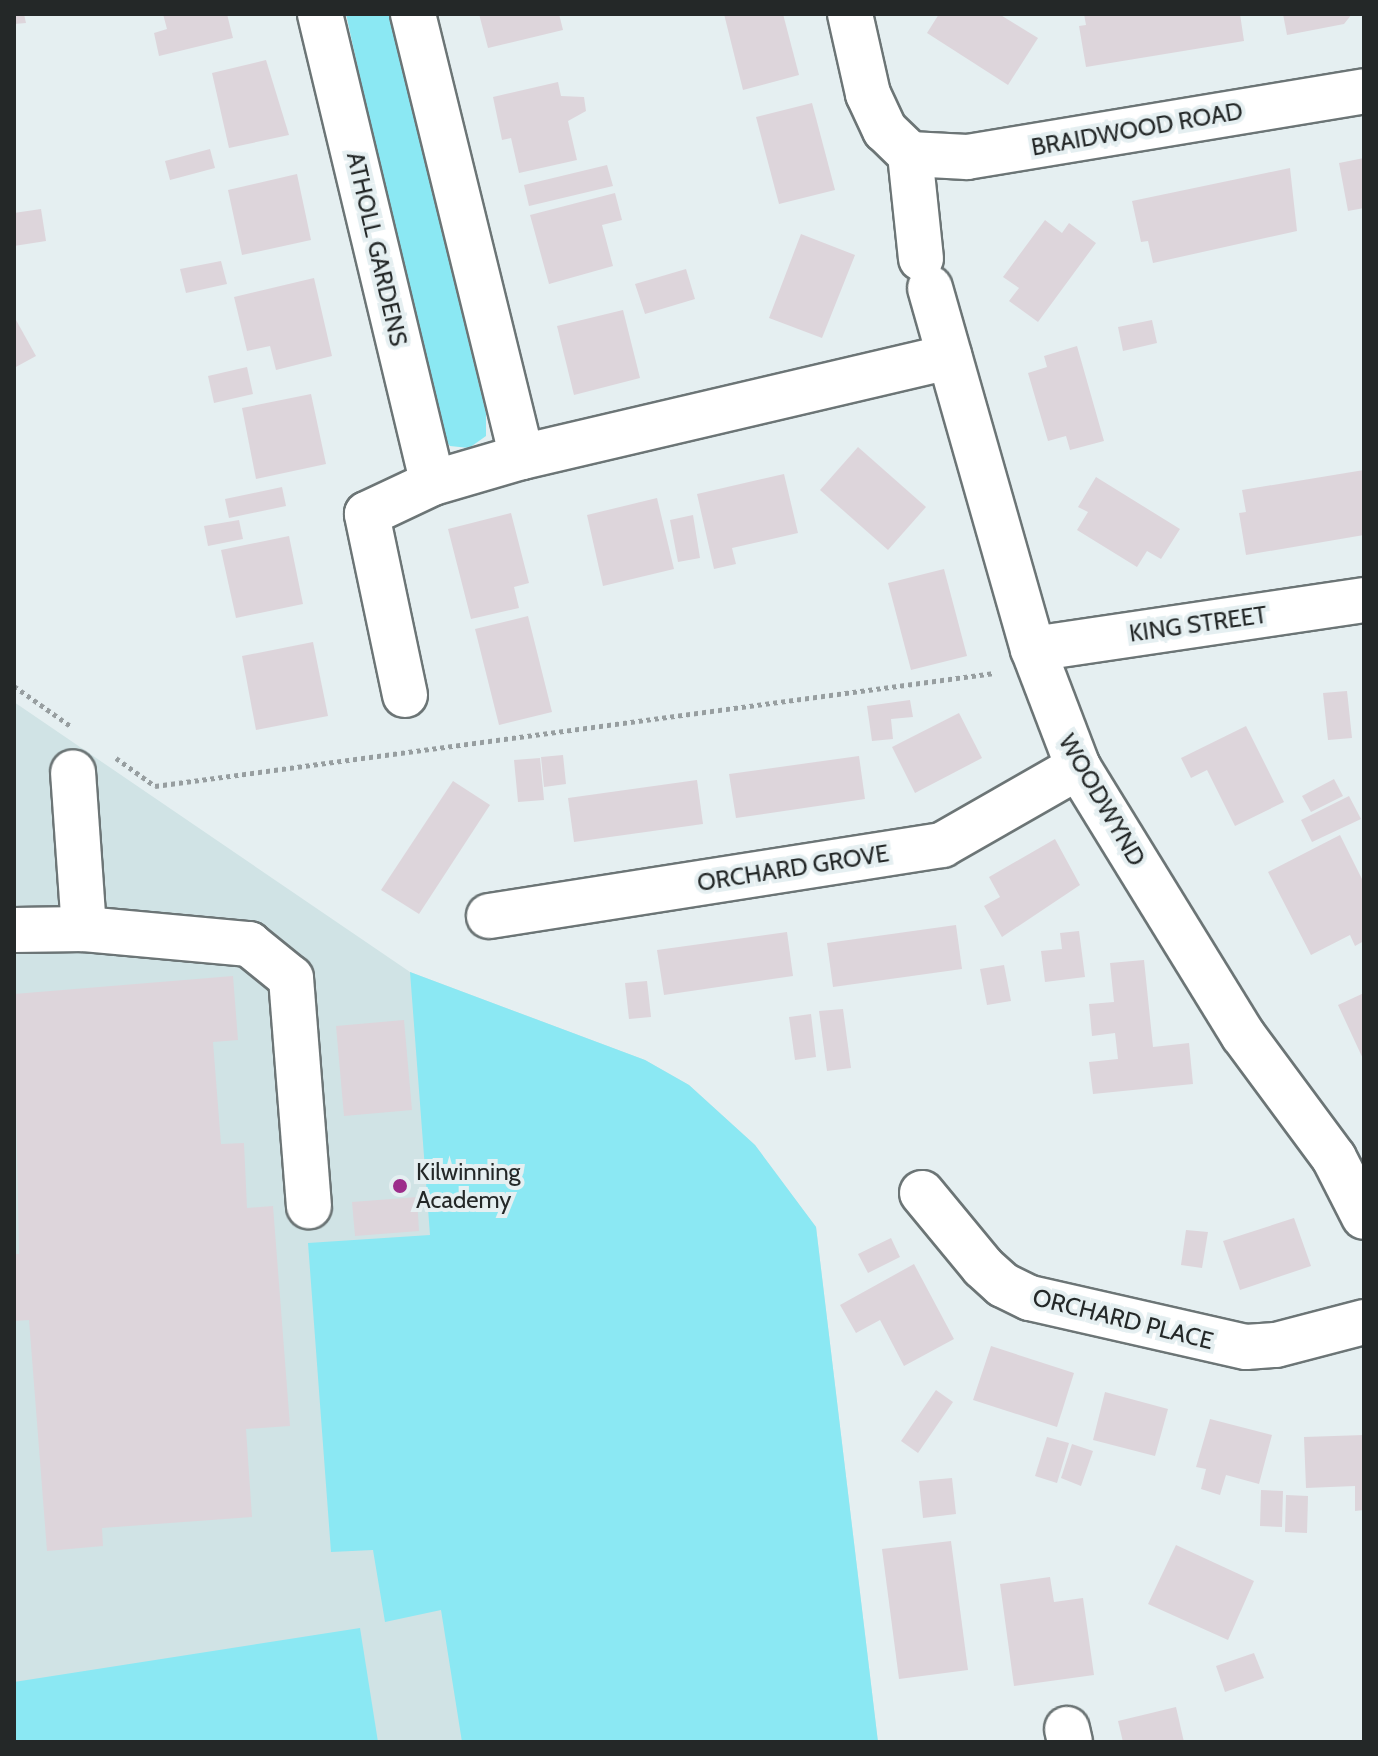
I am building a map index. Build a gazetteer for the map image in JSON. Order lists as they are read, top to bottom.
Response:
{
  "streets": {
    "street": [
      "BRAIDWOOD ROAD",
      "ATHOLL GARDENS",
      "KING STREET",
      "WOODWYND",
      "ORCHARD GROVE",
      "ORCHARD PLACE"
    ]
  },
  "crossings": [
    ["BRAIDWOOD ROAD", "WOODWYND"],
    ["KING STREET", "WOODWYND"],
    ["WOODWYND", "ORCHARD GROVE"]
  ],
  "places": ["Kilwinning Academy"]
}
